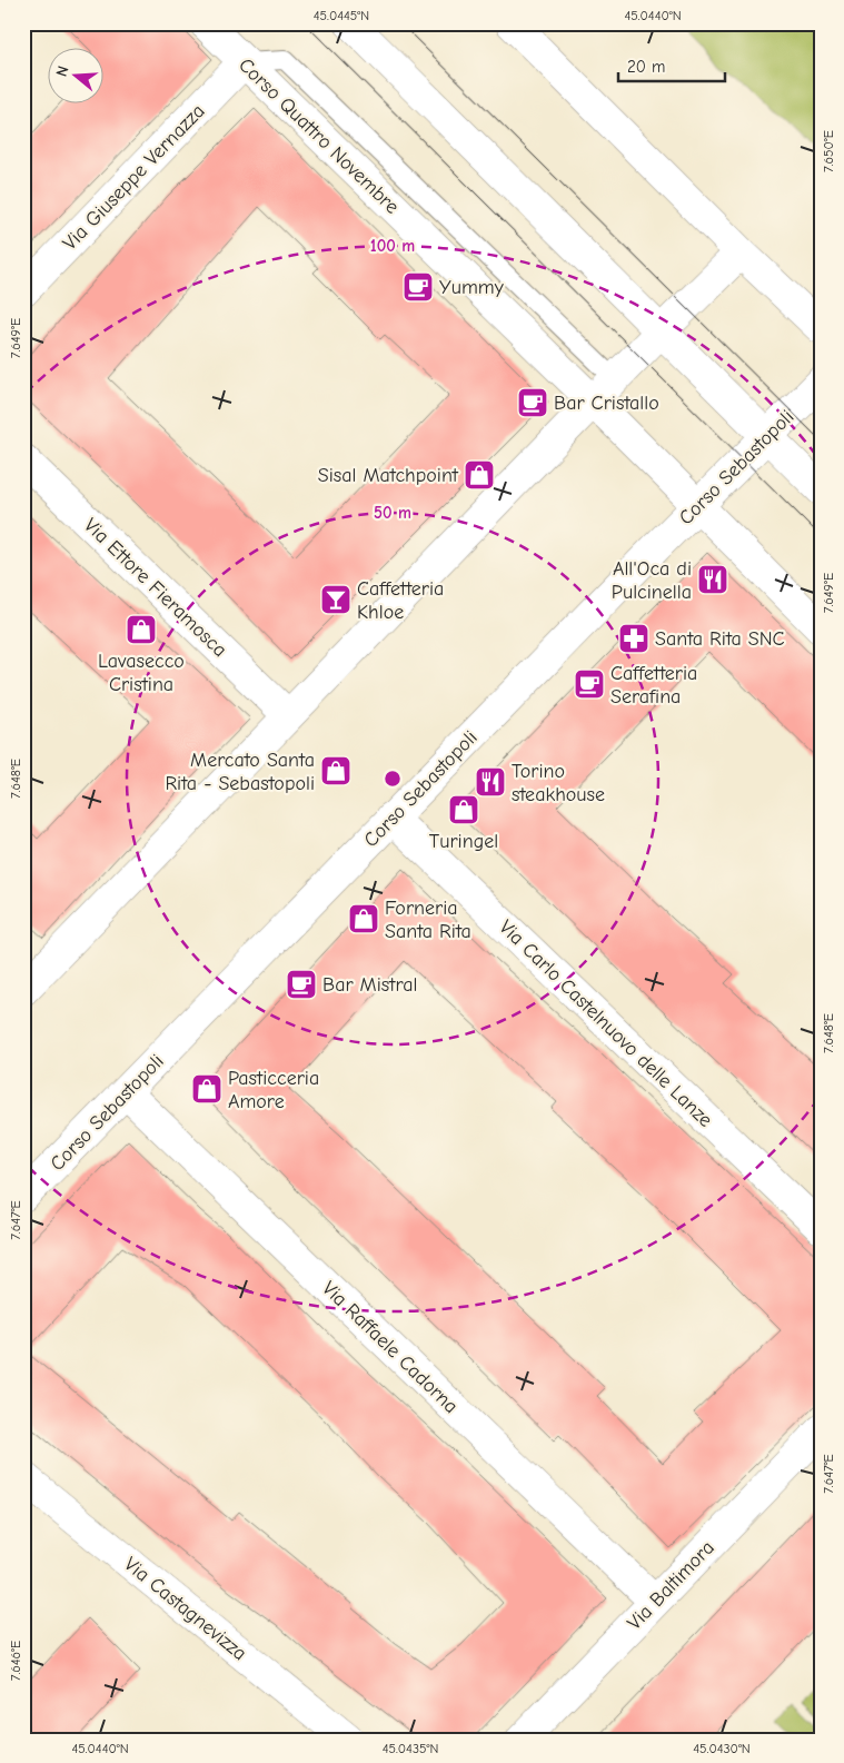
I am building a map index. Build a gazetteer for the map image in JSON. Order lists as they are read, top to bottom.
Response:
{
  "streets": {
    "street": [
      "Corso Quattro Novembre",
      "Via Giuseppe Vernazza",
      "Corso Sebastopoli",
      "Via Ettore Fieramosca",
      "Via Carlo Castelnuovo delle Lanze",
      "Via Raffaele Cadorna",
      "Via Baltimora",
      "Via Castagnevizza"
    ]
  },
  "crossings": [
    ["Corso Quattro Novembre", "Via Giuseppe Vernazza"],
    ["Corso Quattro Novembre", "Corso Sebastopoli"],
    ["Corso Sebastopoli", "Via Carlo Castelnuovo delle Lanze"],
    ["Corso Sebastopoli", "Via Raffaele Cadorna"],
    ["Via Raffaele Cadorna", "Via Baltimora"]
  ],
  "places": {
    "cafe": [
      "Yummy",
      "Bar Cristallo",
      "Caffetteria Serafina",
      "Bar Mistral"
    ],
    "shop": [
      "Sisal Matchpoint",
      "Lavasecco Cristina",
      "Mercato Santa Rita - Sebastopoli",
      "Turingel",
      "Forneria Santa Rita",
      "Pasticceria Amore"
    ],
    "restaurant": ["All'Oca di Pulcinella", "Torino steakhouse"],
    "bar": ["Caffetteria Khloe"],
    "pharmacy": ["Santa Rita SNC"]
  },
  "scale_bar": "20 m",
  "north": "left",
  "coordinates": [
    "45.0445°N",
    "45.0440°N",
    "7.650°E",
    "7.649°E",
    "7.648°E",
    "7.647°E",
    "7.646°E",
    "45.0435°N",
    "45.0430°N"
  ],
  "rings": ["100 m", "50 m"]
}
